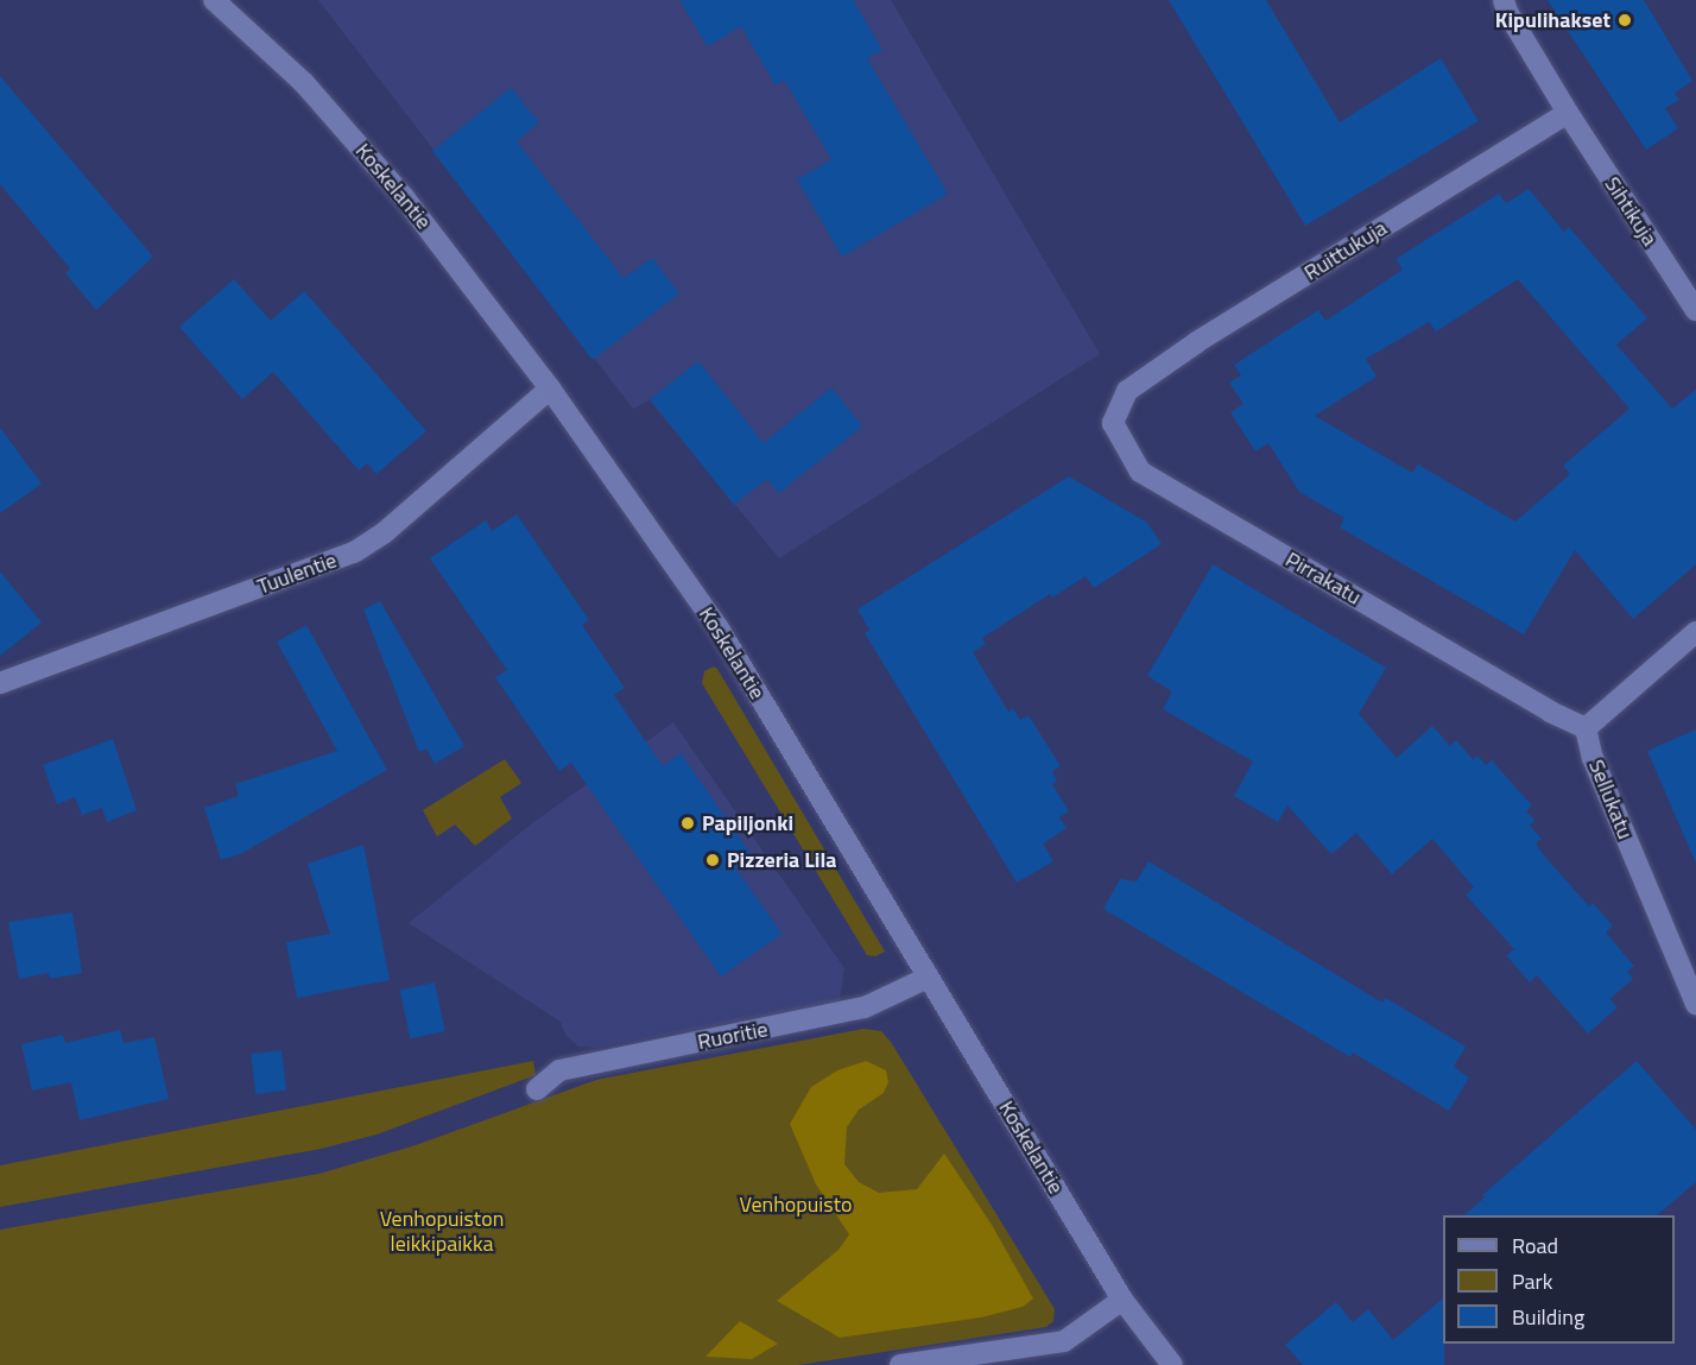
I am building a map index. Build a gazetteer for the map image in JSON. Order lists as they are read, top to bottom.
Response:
{
  "streets": {
    "street": [
      "Koskelantie",
      "Sihtikuja",
      "Ruittukuja",
      "Tuulentie",
      "Pirrakatu",
      "Sellukatu",
      "Ruoritie"
    ]
  },
  "crossings": [
    ["Koskelantie", "Tuulentie"],
    ["Koskelantie", "Ruoritie"],
    ["Sihtikuja", "Ruittukuja"],
    ["Ruittukuja", "Pirrakatu"],
    ["Pirrakatu", "Sellukatu"]
  ],
  "parks": ["Venhopuisto", "Venhopuiston leikkipaikka"],
  "places": ["Kipulihakset", "Papiljonki", "Pizzeria Lila"],
  "legend": ["Road", "Park", "Building"]
}
